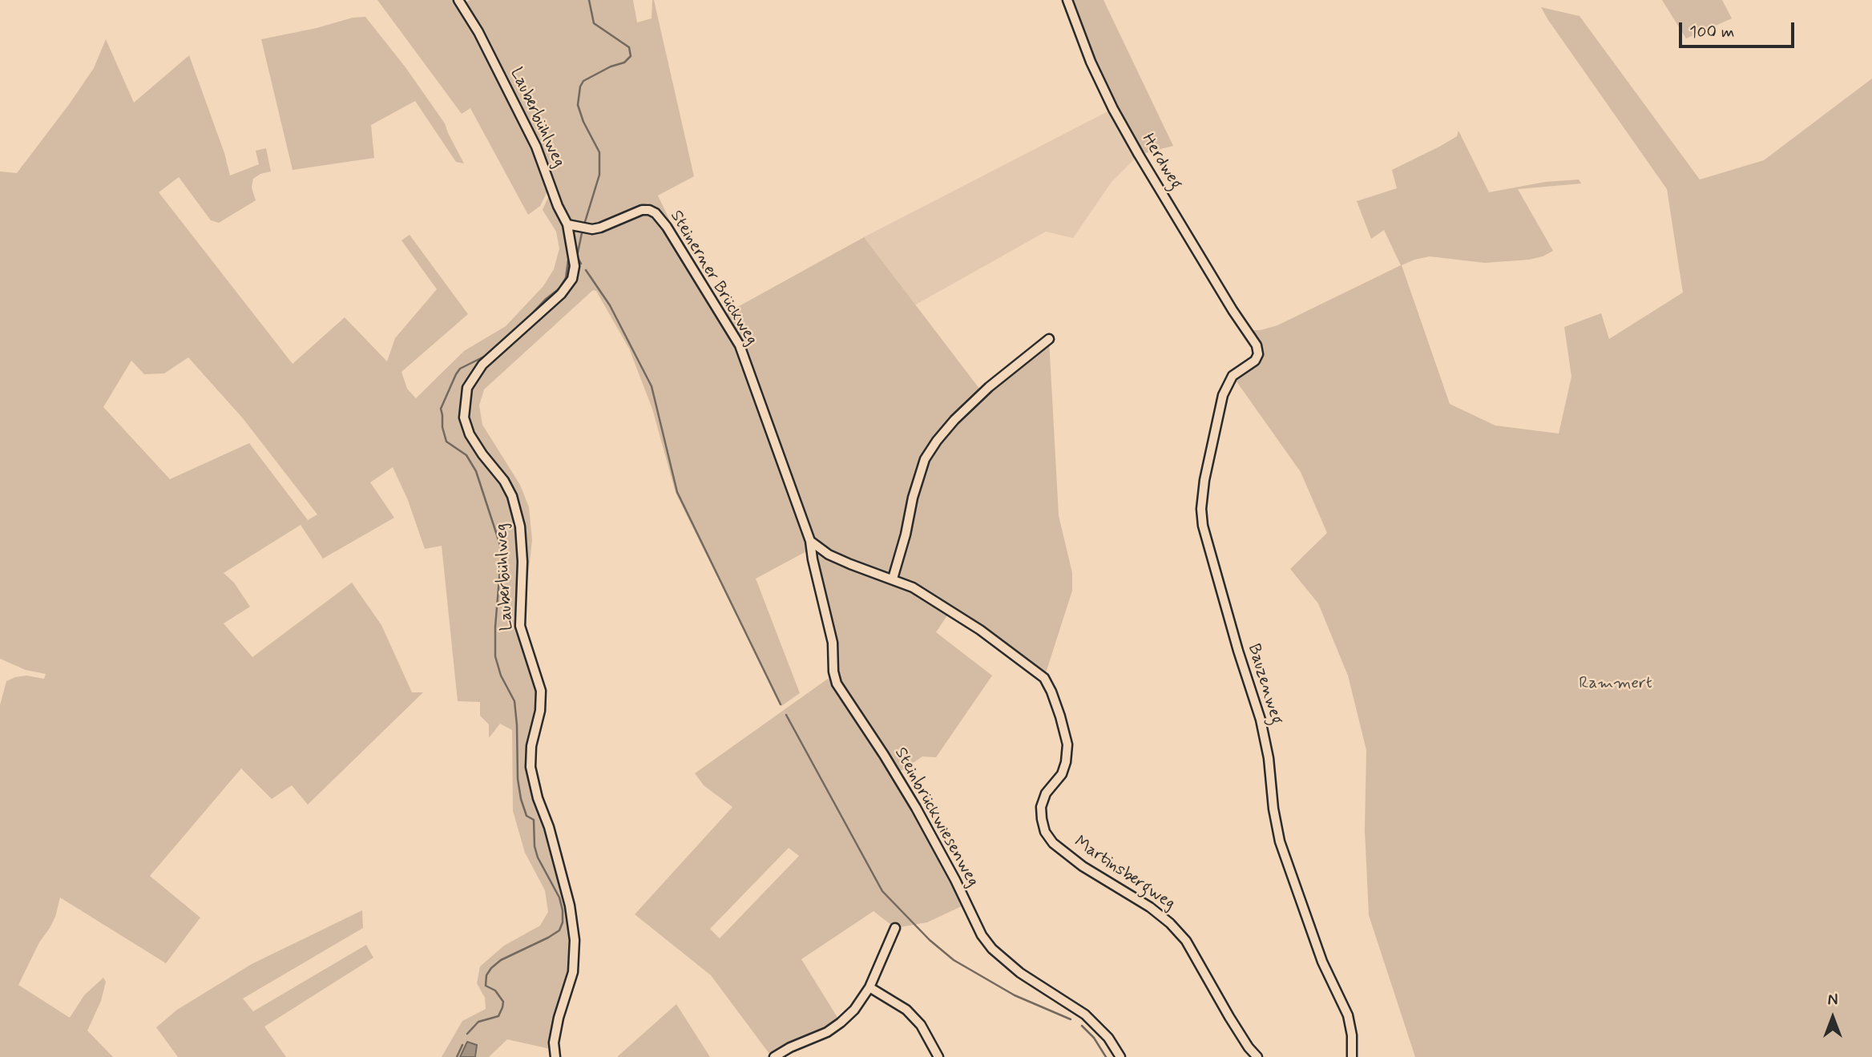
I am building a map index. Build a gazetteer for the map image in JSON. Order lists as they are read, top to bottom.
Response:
{
  "streets": {
    "street": [
      "Lauberbühlweg",
      "Herdweg",
      "Steinerner Brückweg",
      "Bauzenweg",
      "Steinbrückwiesenweg",
      "Martinsbergweg"
    ]
  },
  "crossings": [
    ["Lauberbühlweg", "Steinerner Brückweg"],
    ["Herdweg", "Bauzenweg"],
    ["Steinerner Brückweg", "Steinbrückwiesenweg"],
    ["Steinerner Brückweg", "Martinsbergweg"],
    ["Steinbrückwiesenweg", "Martinsbergweg"]
  ],
  "parks": ["Rammert"],
  "scale_bar": "100 m",
  "north": "top"
}
